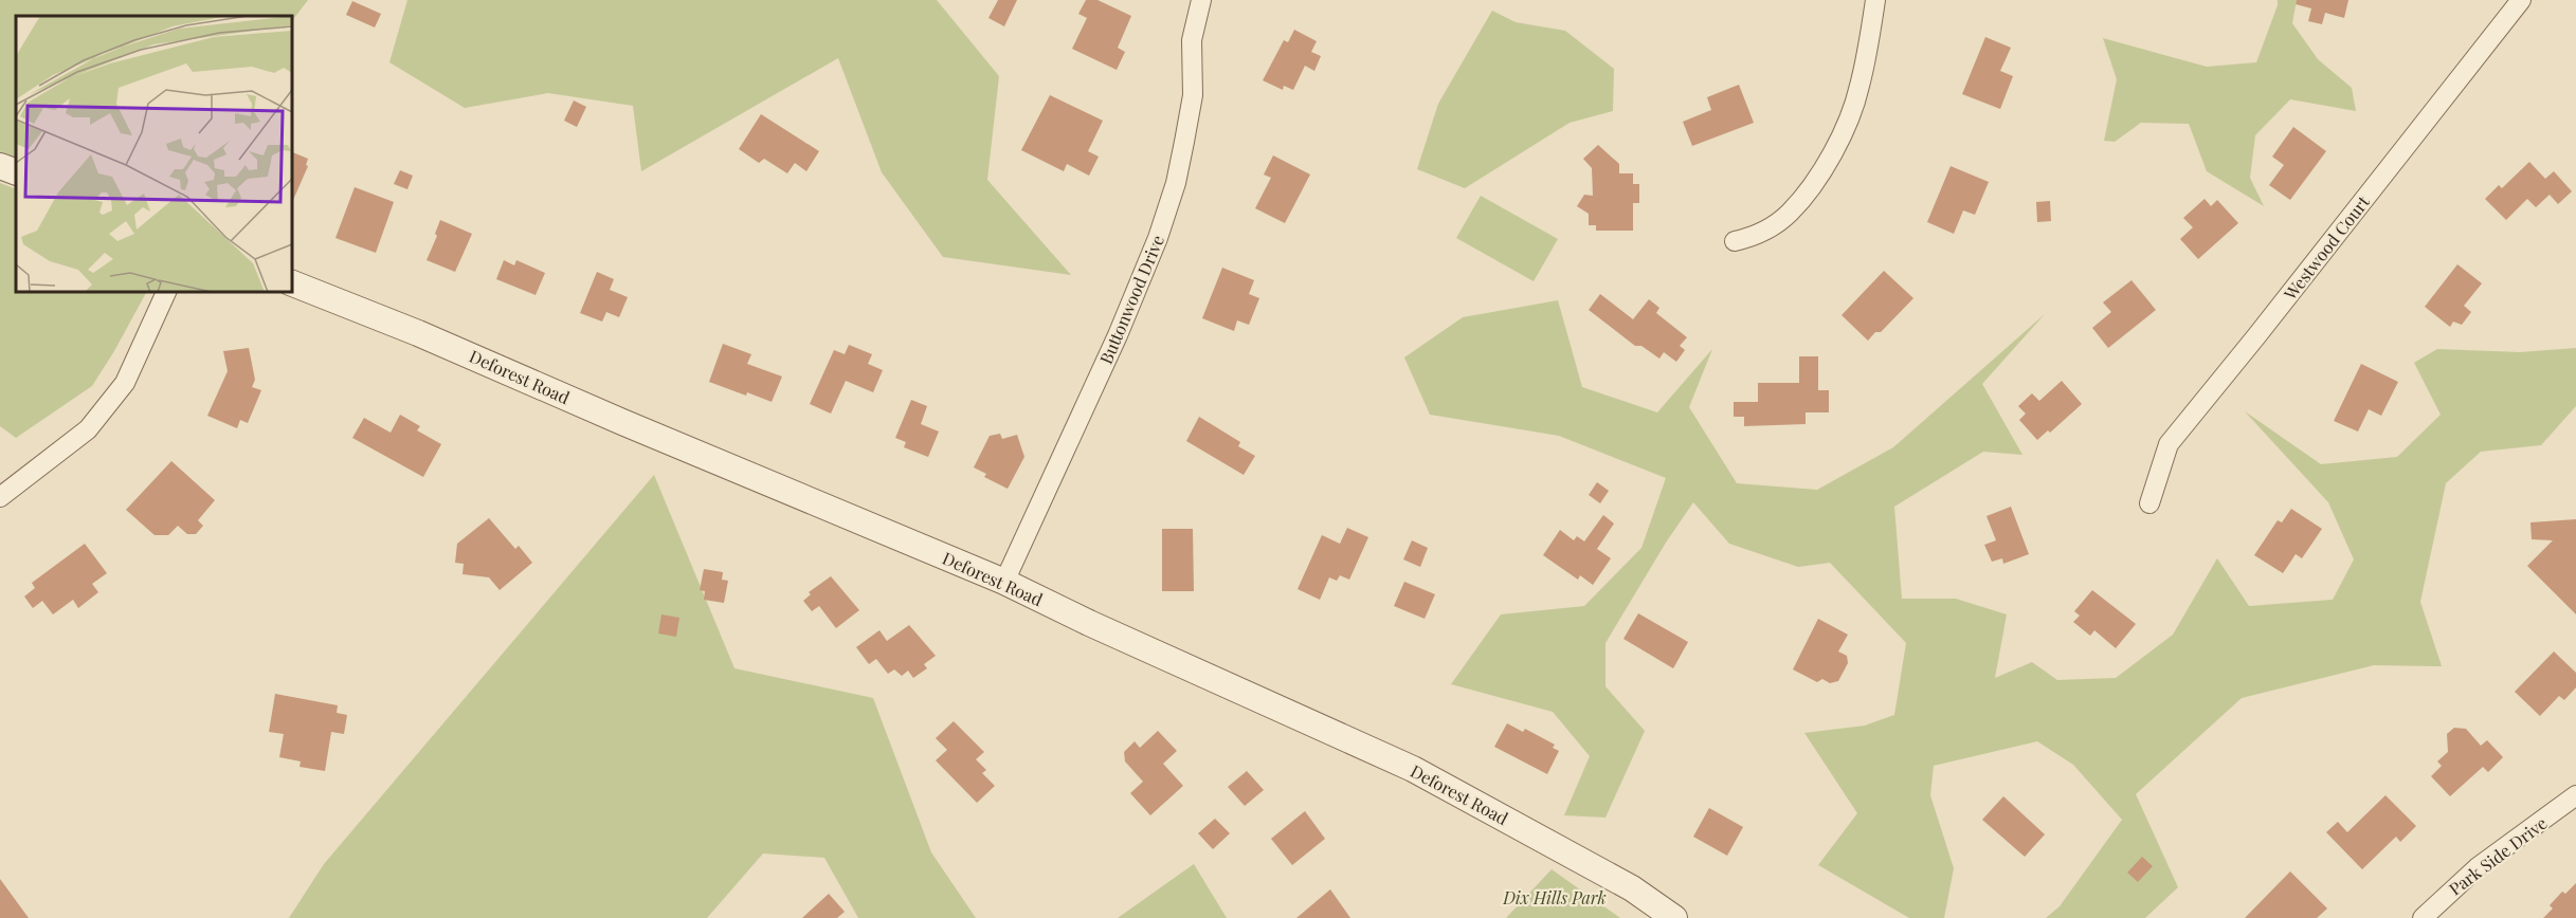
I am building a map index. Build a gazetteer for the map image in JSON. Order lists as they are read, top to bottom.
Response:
{
  "streets": {
    "street": [
      "Westwood Court",
      "Buttonwood Drive",
      "Deforest Road",
      "Park Side Drive"
    ]
  },
  "crossings": [
    ["Buttonwood Drive", "Deforest Road"]
  ],
  "parks": ["Dix Hills Park"]
}
